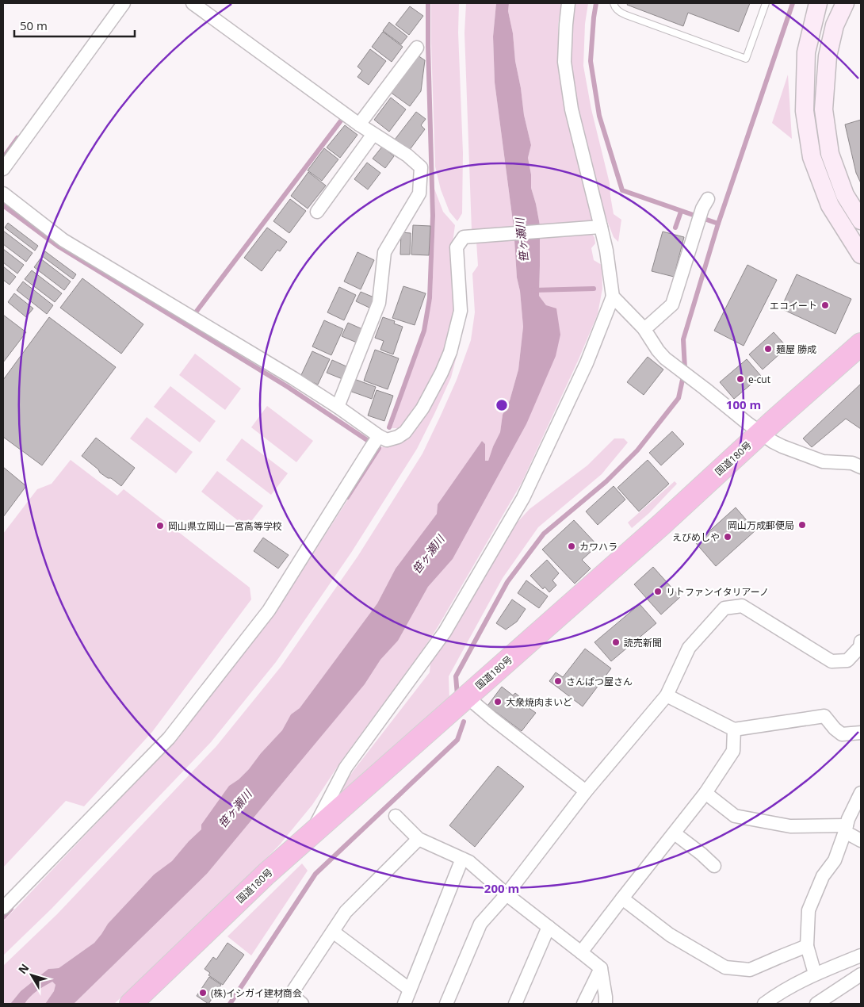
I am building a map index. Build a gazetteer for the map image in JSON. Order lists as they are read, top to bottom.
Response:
{
  "streets": {
    "highway": ["国道180号"]
  },
  "water": ["笹ヶ瀬川"],
  "places": [
    "エコイート",
    "麺屋 勝成",
    "e-cut",
    "岡山万成郵便局",
    "岡山県立岡山一宮高等学校",
    "えびめしや",
    "カワハラ",
    "リトファンイタリアーノ",
    "読売新聞",
    "さんぱつ屋さん",
    "大衆焼肉まいど",
    "(株)イシガイ建材商会"
  ],
  "scale_bar": "50 m",
  "north": "top left",
  "rings": ["100 m", "200 m"]
}
